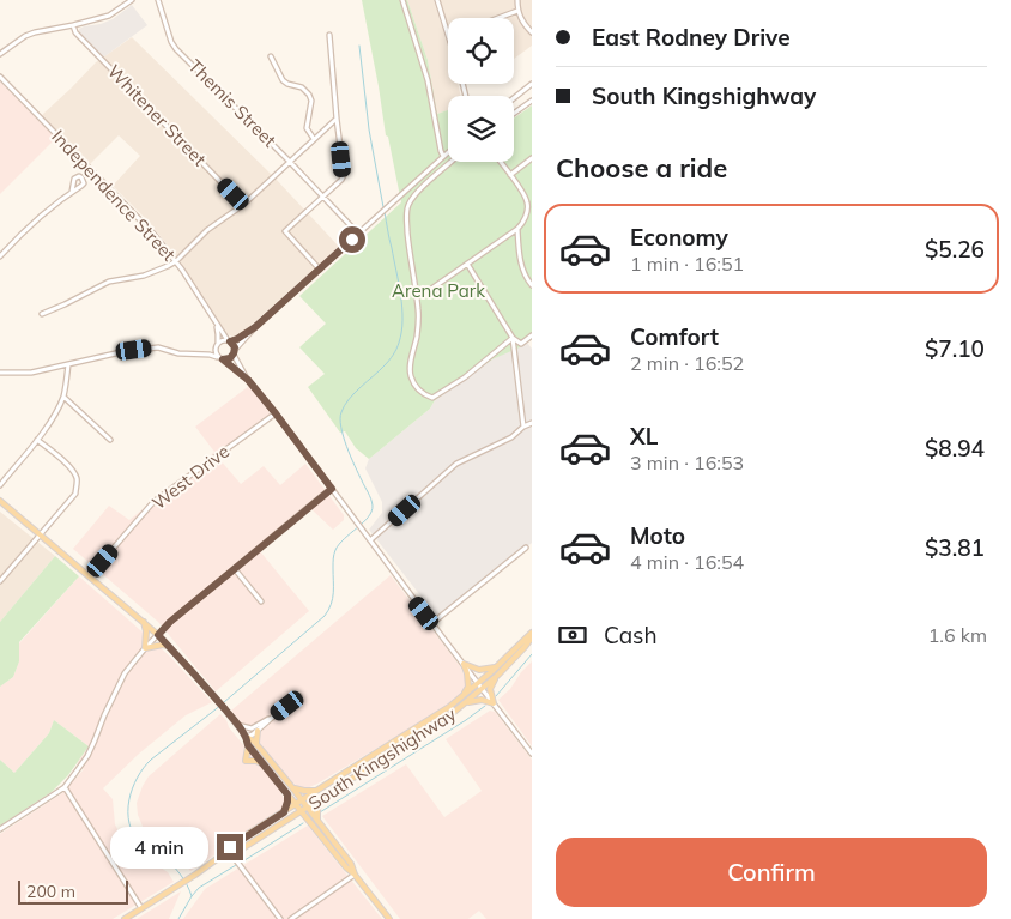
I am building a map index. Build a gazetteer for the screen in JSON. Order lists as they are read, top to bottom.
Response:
{
  "streets": {
    "main road": ["South Kingshighway"],
    "street": [
      "Themis Street",
      "Whitener Street",
      "Independence Street",
      "West Drive"
    ]
  },
  "parks": ["Arena Park"],
  "scale_bar": "200 m",
  "page": {
    "banner": ["East Rodney Drive", "South Kingshighway"],
    "heading": "Choose a ride",
    "list": [
      {
        "name": "Economy",
        "note": "1 min · 16:51",
        "value": "$5.26"
      },
      {
        "name": "Comfort",
        "note": "2 min · 16:52",
        "value": "$7.10"
      },
      {
        "name": "XL",
        "note": "3 min · 16:53",
        "value": "$8.94"
      },
      {
        "name": "Moto",
        "note": "4 min · 16:54",
        "value": "$3.81"
      }
    ],
    "pay": ["Cash", "1.6 km"],
    "buttons": "Confirm",
    "bubble": "4 min",
    "scale": "200 m"
  }
}
